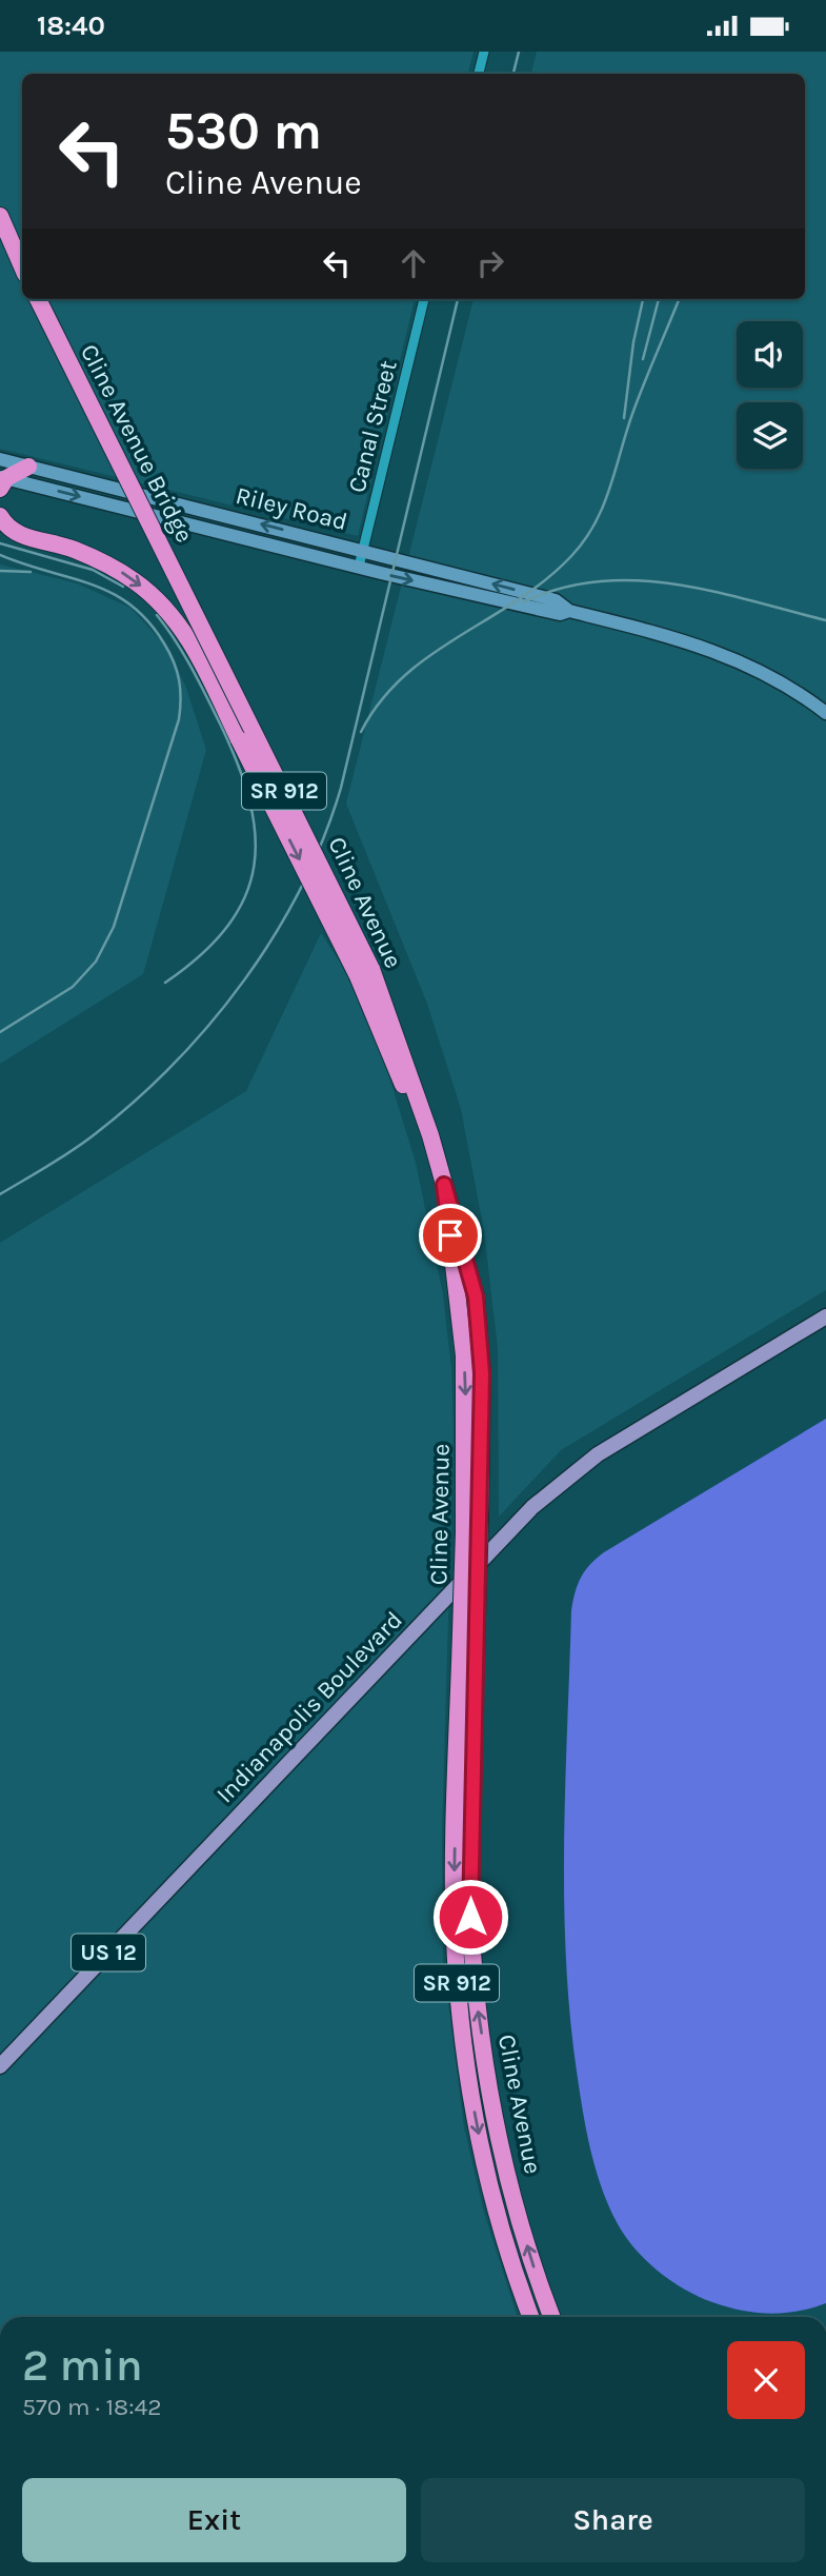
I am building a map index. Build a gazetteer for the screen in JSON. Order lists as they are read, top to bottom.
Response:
{
  "streets": {
    "highway": ["Cline Avenue Bridge", "SR 912", "Cline Avenue"],
    "main road": ["Riley Road", "Indianapolis Boulevard", "US 12"],
    "street": ["Canal Street"]
  },
  "crossings": [
    ["Canal Street", "Riley Road"],
    ["Cline Avenue Bridge", "Cline Avenue"]
  ],
  "page": {
    "status": "18:40",
    "turn": ["530 m", "Cline Avenue"],
    "heading": ["2 min", "570 m · 18:42"],
    "buttons": ["Exit", "Share"]
  }
}
